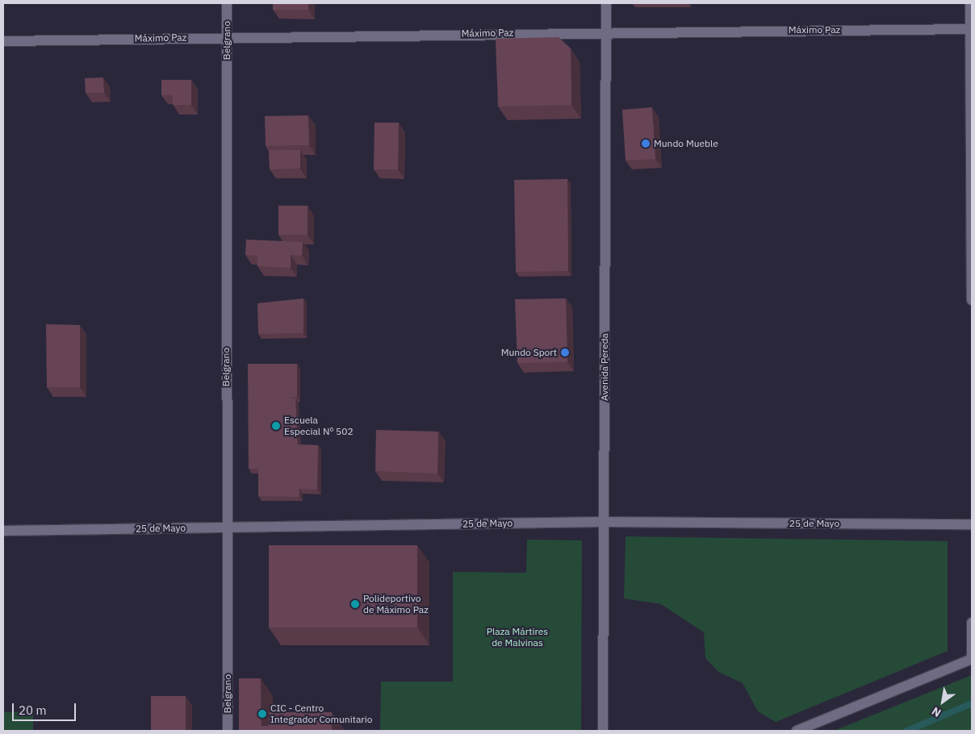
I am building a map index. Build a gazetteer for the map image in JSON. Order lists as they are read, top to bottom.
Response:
{
  "streets": {
    "street": [
      "Máximo Paz",
      "Belgrano",
      "Avenida Pereda",
      "25 de Mayo"
    ]
  },
  "crossings": [
    ["Máximo Paz", "Belgrano"],
    ["Máximo Paz", "Avenida Pereda"],
    ["Belgrano", "25 de Mayo"],
    ["Avenida Pereda", "25 de Mayo"]
  ],
  "parks": ["Plaza Mártires de Malvinas"],
  "places": [
    "Mundo Mueble",
    "Mundo Sport",
    "Escuela Especial Nº 502",
    "Polideportivo de Máximo Paz",
    "CIC - Centro Integrador Comunitario"
  ],
  "scale_bar": "20 m",
  "north": "bottom left"
}
